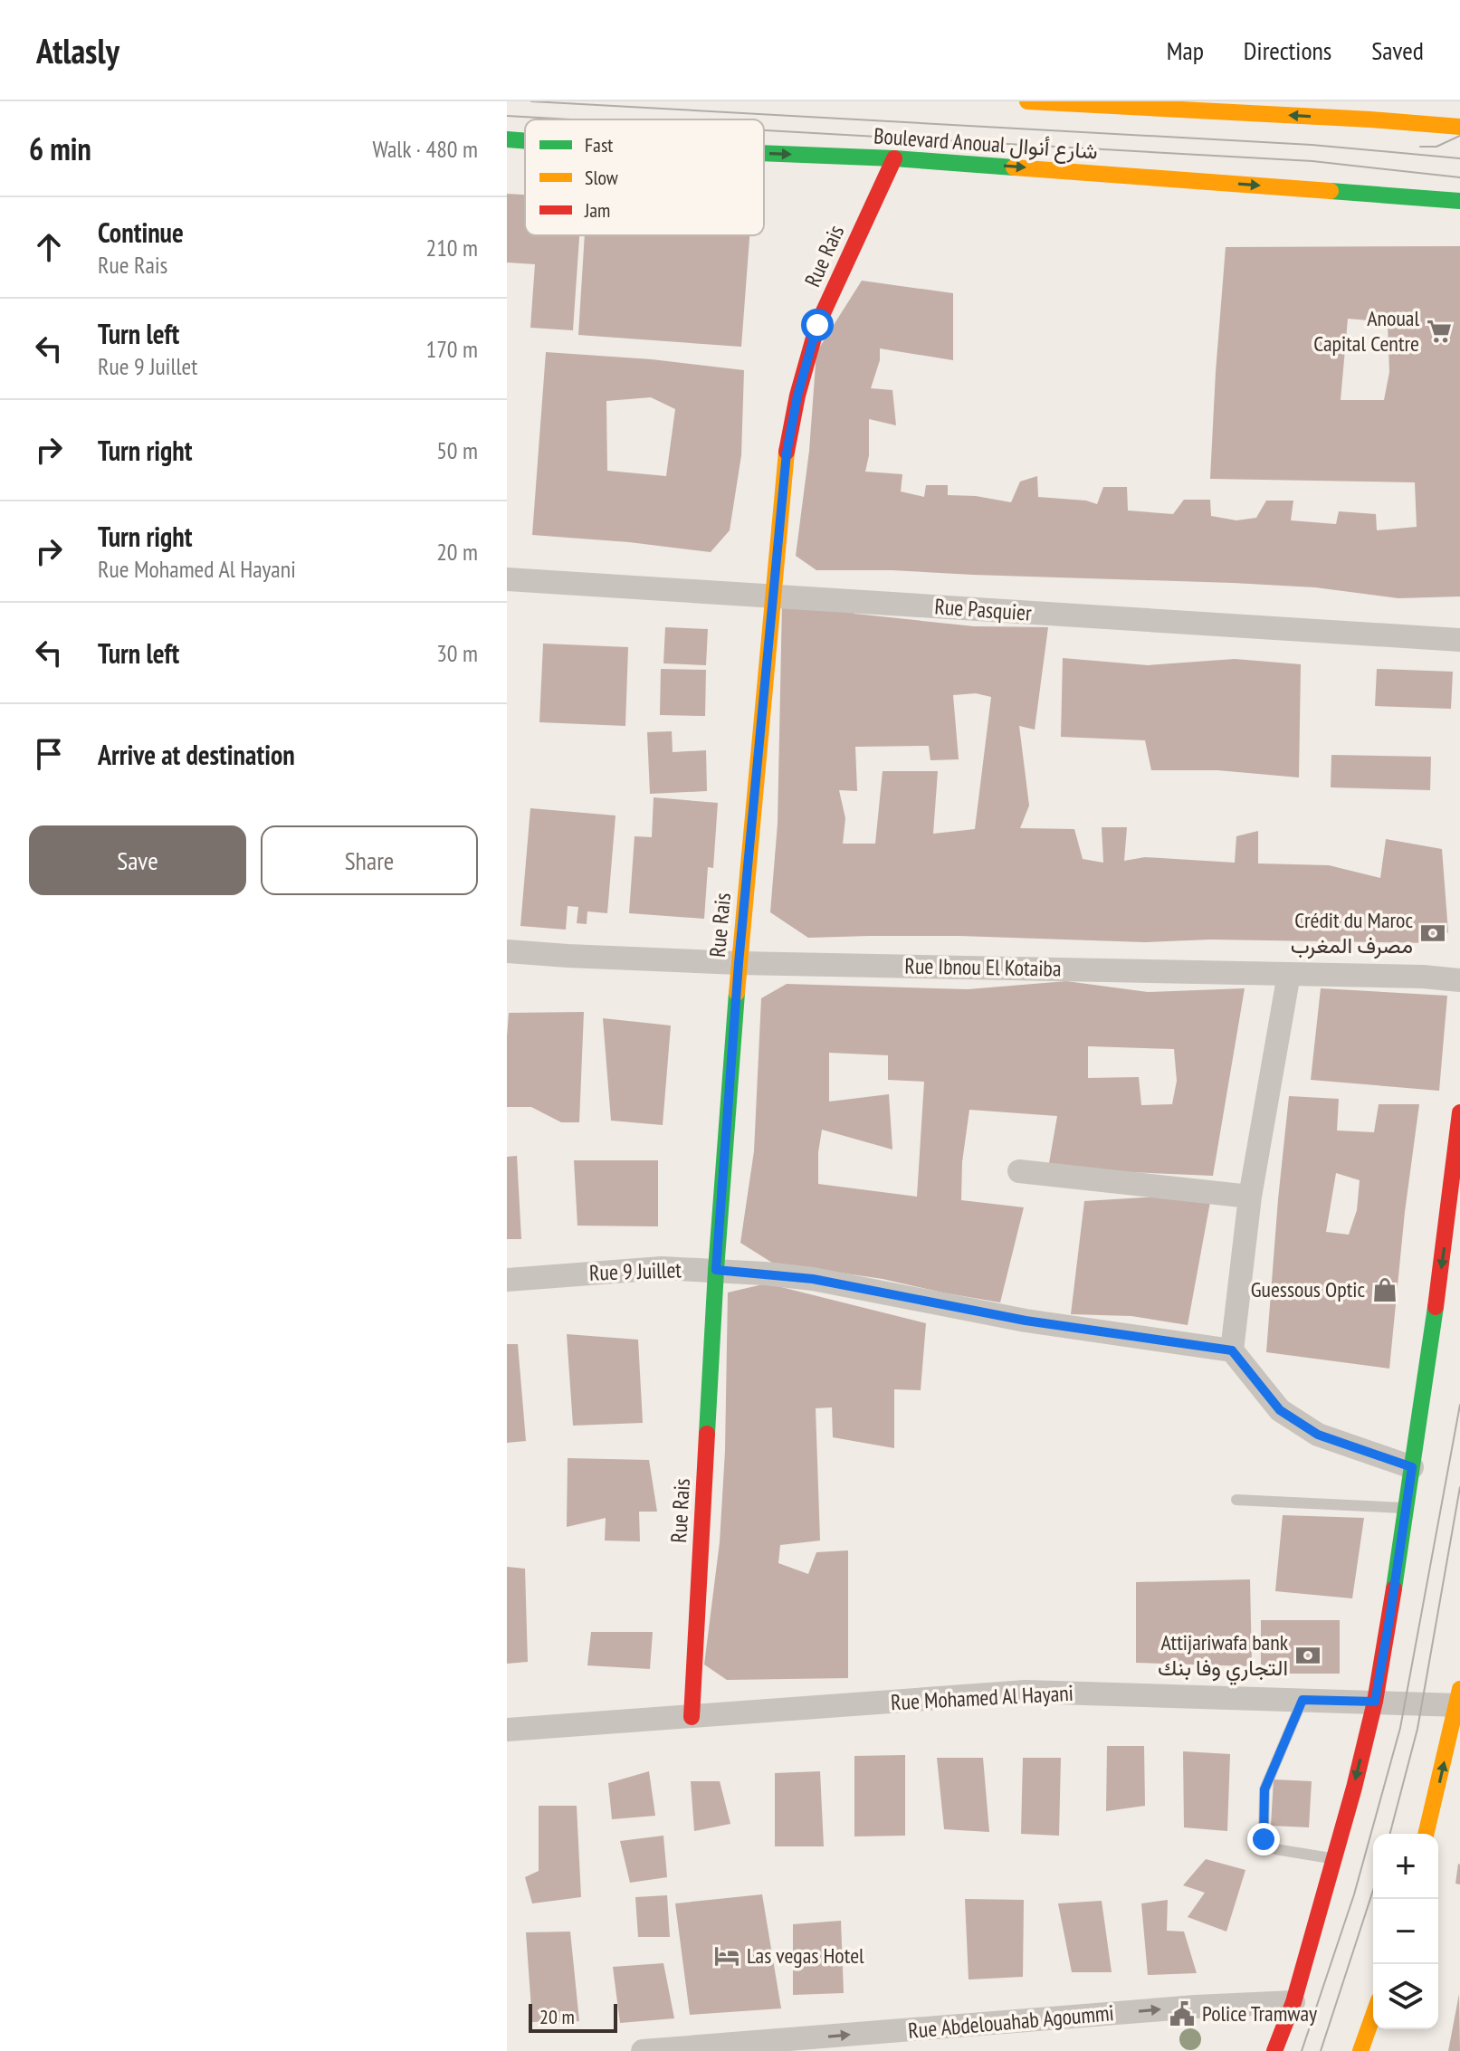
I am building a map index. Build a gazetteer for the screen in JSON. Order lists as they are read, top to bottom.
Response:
{
  "streets": {
    "main road": ["Boulevard Anoual شارع أنوال", "Rue Rais"],
    "street": [
      "Rue Pasquier",
      "Rue Ibnou El Kotaiba",
      "Rue 9 Juillet",
      "Rue Mohamed Al Hayani",
      "Rue Abdelouahab Agoummi"
    ]
  },
  "crossings": [
    ["Boulevard Anoual شارع أنوال", "Rue Rais"],
    ["Rue Rais", "Rue Pasquier"],
    ["Rue Rais", "Rue Ibnou El Kotaiba"],
    ["Rue Rais", "Rue 9 Juillet"],
    ["Rue Rais", "Rue Mohamed Al Hayani"]
  ],
  "one_way": ["Rue Abdelouahab Agoummi"],
  "places": {
    "supermarket": ["Anoual Capital Centre"],
    "bank": ["Crédit du Maroc مصرف المغرب", "Attijariwafa bank التجاري وفا بنك"],
    "shop": ["Guessous Optic"],
    "hotel": ["Las vegas Hotel"],
    "public building": ["Police Tramway"]
  },
  "legend": ["Fast", "Slow", "Jam"],
  "scale_bar": "20 m",
  "page": {
    "header": "Atlasly",
    "nav": ["Map", "Directions", "Saved"],
    "heading": ["6 min", "Walk · 480 m"],
    "list": [
      ["Continue", "Rue Rais", "210 m"],
      ["Turn left", "Rue 9 Juillet", "170 m"],
      ["Turn right", "50 m"],
      ["Turn right", "Rue Mohamed Al Hayani", "20 m"],
      ["Turn left", "30 m"],
      "Arrive at destination"
    ],
    "buttons": ["Save", "Share"],
    "map_buttons": ["+", "−"],
    "scale": "20 m"
  }
}
